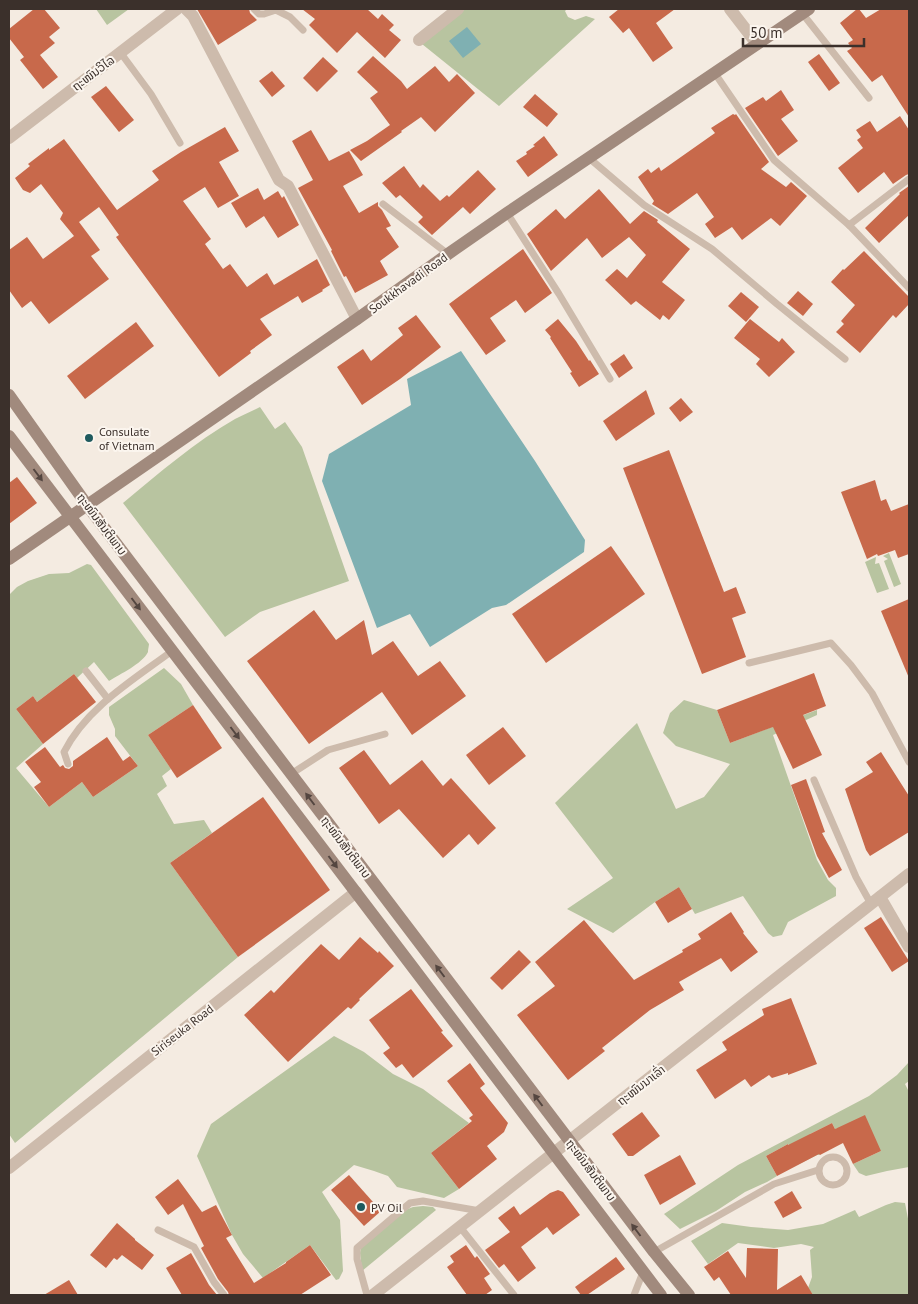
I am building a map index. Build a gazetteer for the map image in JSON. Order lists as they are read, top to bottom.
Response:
{
  "streets": {
    "street": [
      "ຖະໜົນວິໄລ",
      "Soukkhavadi Road",
      "ຖະໜົນສັນຕິພາບ",
      "Siriseuka Road",
      "ຖະໜົນນາເລົ່າ"
    ]
  },
  "crossings": [
    ["Soukkhavadi Road", "ຖະໜົນສັນຕິພາບ"],
    ["ຖະໜົນສັນຕິພາບ", "Siriseuka Road"],
    ["ຖະໜົນສັນຕິພາບ", "ຖະໜົນນາເລົ່າ"]
  ],
  "places": ["Consulate of Vietnam", "PV Oil"],
  "scale_bar": "50 m"
}
